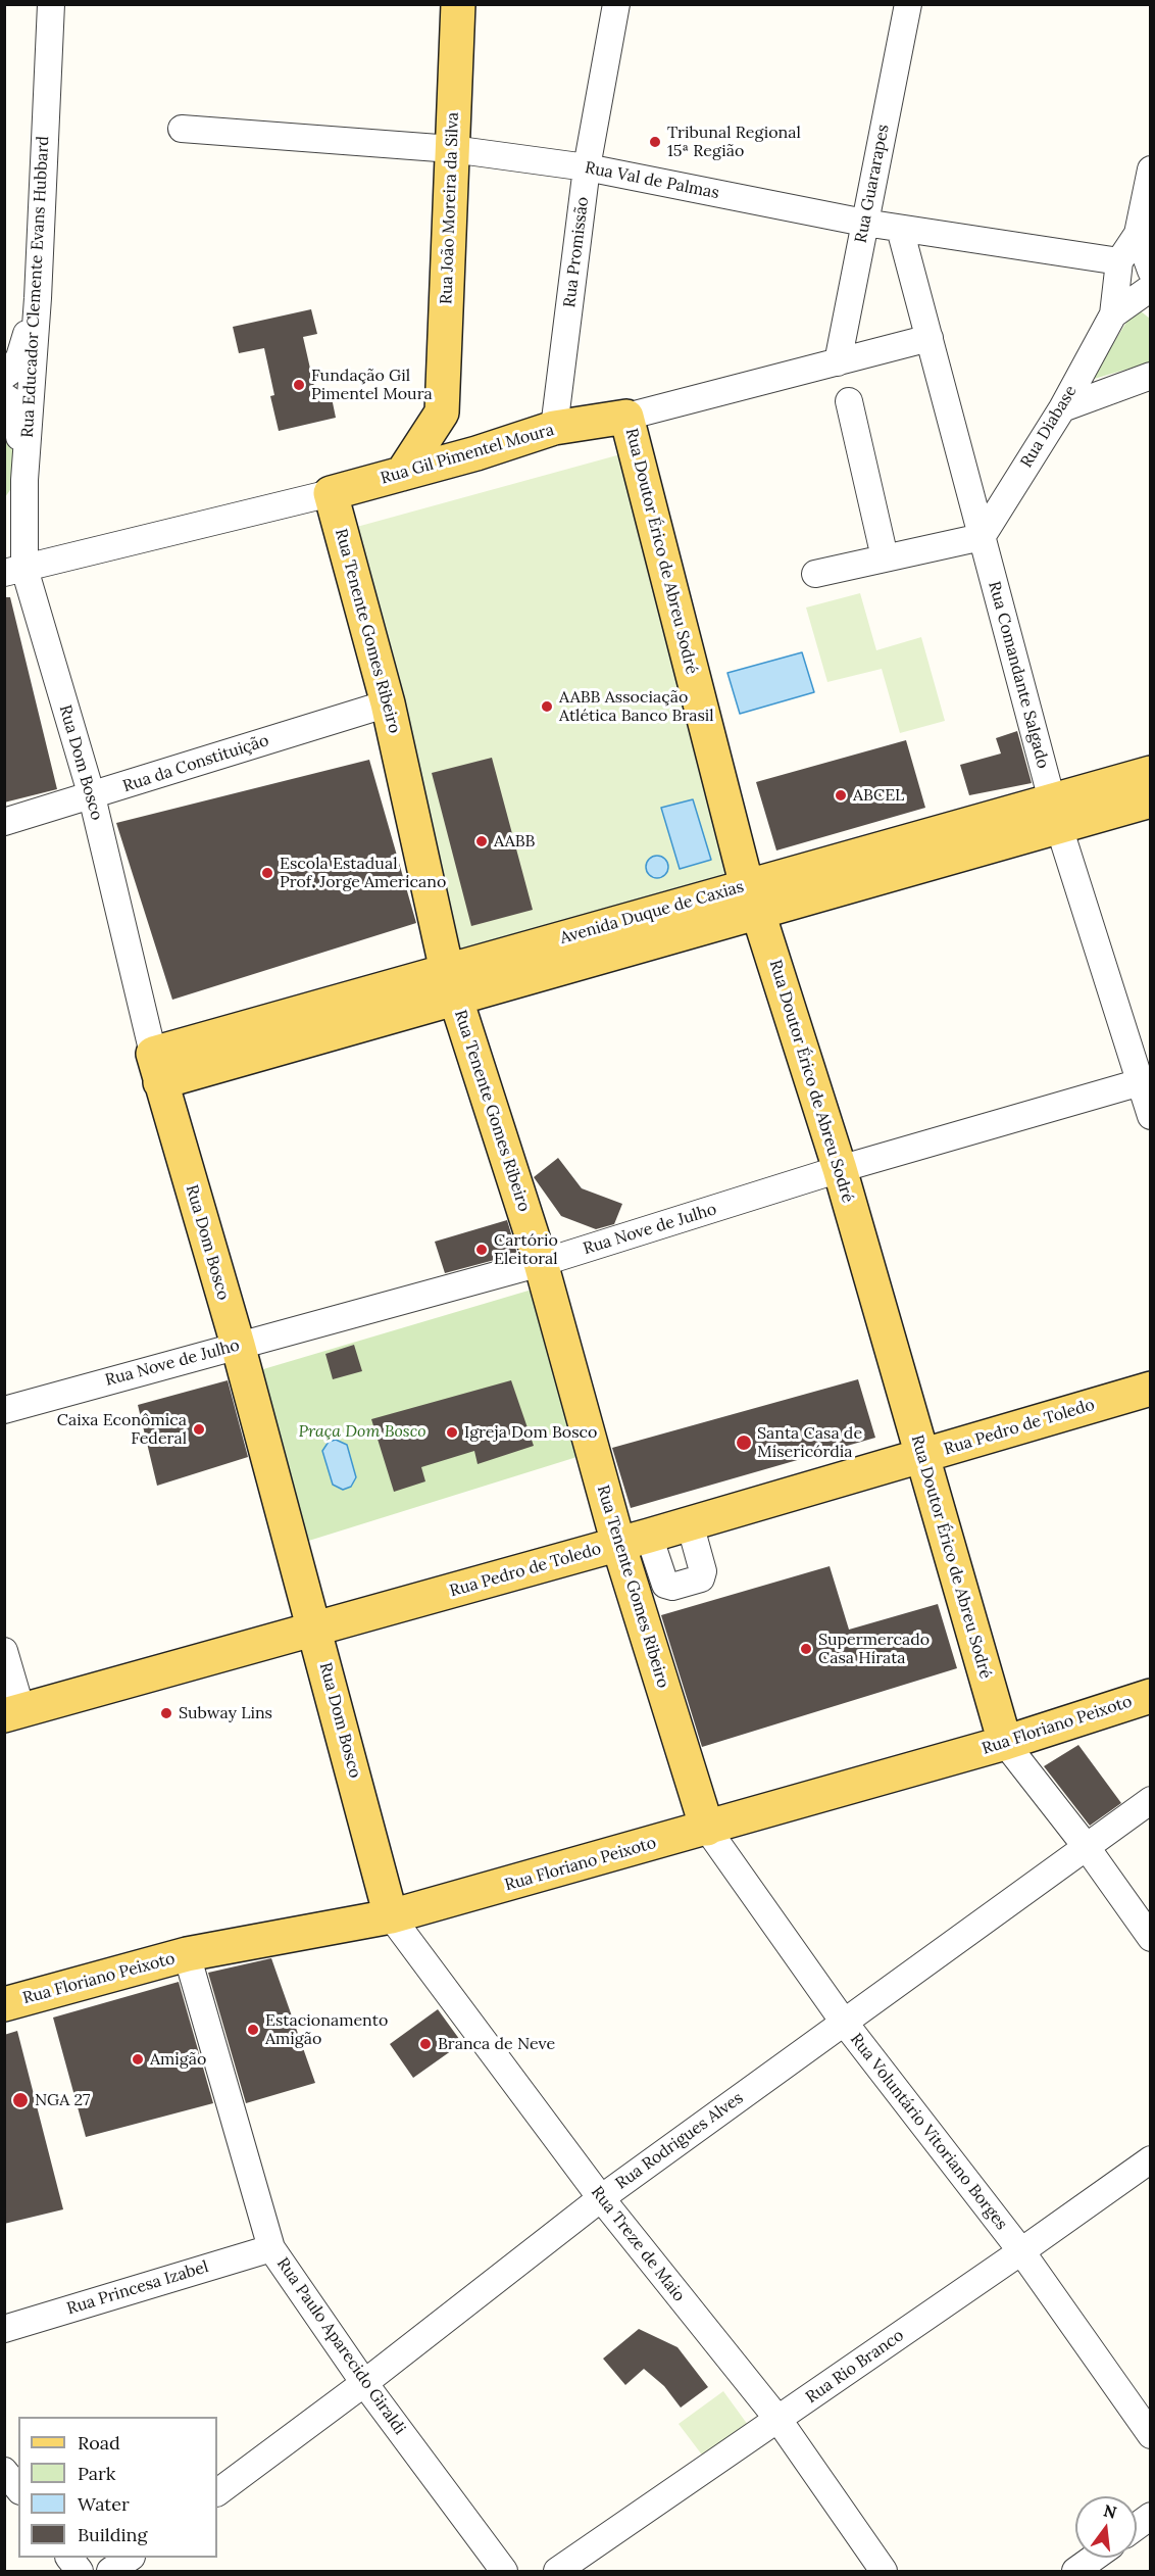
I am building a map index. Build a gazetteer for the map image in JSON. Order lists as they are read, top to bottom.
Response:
{
  "streets": {
    "main road": [
      "Rua João Moreira da Silva",
      "Rua Gil Pimentel Moura",
      "Rua Doutor Érico de Abreu Sodré",
      "Rua Tenente Gomes Ribeiro",
      "Rua Dom Bosco",
      "Avenida Duque de Caxias",
      "Rua Pedro de Toledo",
      "Rua Floriano Peixoto"
    ],
    "street": [
      "Rua Val de Palmas",
      "Rua Guararapes",
      "Rua Promissão",
      "Rua Educador Clemente Evans Hubbard",
      "Rua Diabase",
      "Rua Comandante Salgado",
      "Rua da Constituição",
      "Rua Nove de Julho",
      "Rua Voluntário Vitoriano Borges",
      "Rua Rodrigues Alves",
      "Rua Treze de Maio",
      "Rua Princesa Izabel",
      "Rua Paulo Aparecido Giraldi",
      "Rua Rio Branco"
    ]
  },
  "crossings": [
    ["Rua Val de Palmas", "Rua Guararapes"],
    ["Rua Val de Palmas", "Rua João Moreira da Silva"],
    ["Rua Val de Palmas", "Rua Promissão"],
    ["Rua Val de Palmas", "Rua Diabase"],
    ["Rua Val de Palmas", "Rua Comandante Salgado"],
    ["Rua Guararapes", "Rua Gil Pimentel Moura"],
    ["Rua Promissão", "Rua Gil Pimentel Moura"],
    ["Rua Educador Clemente Evans Hubbard", "Rua Gil Pimentel Moura"],
    ["Rua Educador Clemente Evans Hubbard", "Rua Dom Bosco"],
    ["Rua Diabase", "Rua Comandante Salgado"],
    ["Rua Gil Pimentel Moura", "Rua Doutor Érico de Abreu Sodré"],
    ["Rua Gil Pimentel Moura", "Rua Tenente Gomes Ribeiro"],
    ["Rua Gil Pimentel Moura", "Rua Comandante Salgado"],
    ["Rua Gil Pimentel Moura", "Rua Dom Bosco"],
    ["Rua Doutor Érico de Abreu Sodré", "Avenida Duque de Caxias"],
    ["Rua Doutor Érico de Abreu Sodré", "Rua Nove de Julho"],
    ["Rua Doutor Érico de Abreu Sodré", "Rua Pedro de Toledo"],
    ["Rua Doutor Érico de Abreu Sodré", "Rua Floriano Peixoto"],
    ["Rua Tenente Gomes Ribeiro", "Rua da Constituição"],
    ["Rua Tenente Gomes Ribeiro", "Avenida Duque de Caxias"],
    ["Rua Tenente Gomes Ribeiro", "Rua Nove de Julho"],
    ["Rua Tenente Gomes Ribeiro", "Rua Pedro de Toledo"],
    ["Rua Tenente Gomes Ribeiro", "Rua Floriano Peixoto"],
    ["Rua Tenente Gomes Ribeiro", "Rua Voluntário Vitoriano Borges"],
    ["Rua Comandante Salgado", "Avenida Duque de Caxias"],
    ["Rua Comandante Salgado", "Rua Nove de Julho"],
    ["Rua Dom Bosco", "Rua da Constituição"],
    ["Rua Dom Bosco", "Avenida Duque de Caxias"],
    ["Rua Dom Bosco", "Rua Nove de Julho"],
    ["Rua Dom Bosco", "Rua Pedro de Toledo"],
    ["Rua Dom Bosco", "Rua Floriano Peixoto"],
    ["Rua Dom Bosco", "Rua Treze de Maio"],
    ["Rua Floriano Peixoto", "Rua Voluntário Vitoriano Borges"],
    ["Rua Floriano Peixoto", "Rua Treze de Maio"],
    ["Rua Floriano Peixoto", "Rua Paulo Aparecido Giraldi"],
    ["Rua Voluntário Vitoriano Borges", "Rua Rodrigues Alves"],
    ["Rua Voluntário Vitoriano Borges", "Rua Rio Branco"],
    ["Rua Rodrigues Alves", "Rua Treze de Maio"],
    ["Rua Rodrigues Alves", "Rua Paulo Aparecido Giraldi"],
    ["Rua Treze de Maio", "Rua Rio Branco"],
    ["Rua Princesa Izabel", "Rua Paulo Aparecido Giraldi"]
  ],
  "parks": ["Praça Dom Bosco"],
  "places": [
    "Tribunal Regional 15ª Região",
    "Fundação Gil Pimentel Moura",
    "AABB Associação Atlética Banco Brasil",
    "ABCEL",
    "AABB",
    "Escola Estadual Prof. Jorge Americano",
    "Cartório Eleitoral",
    "Caixa Econômica Federal",
    "Igreja Dom Bosco",
    "Santa Casa de Misericórdia",
    "Supermercado Casa Hirata",
    "Subway Lins",
    "Estacionamento Amigão",
    "Branca de Neve",
    "Amigão",
    "NGA 27"
  ],
  "legend": [
    "Road",
    "Park",
    "Water",
    "Building"
  ],
  "north": "top"
}
